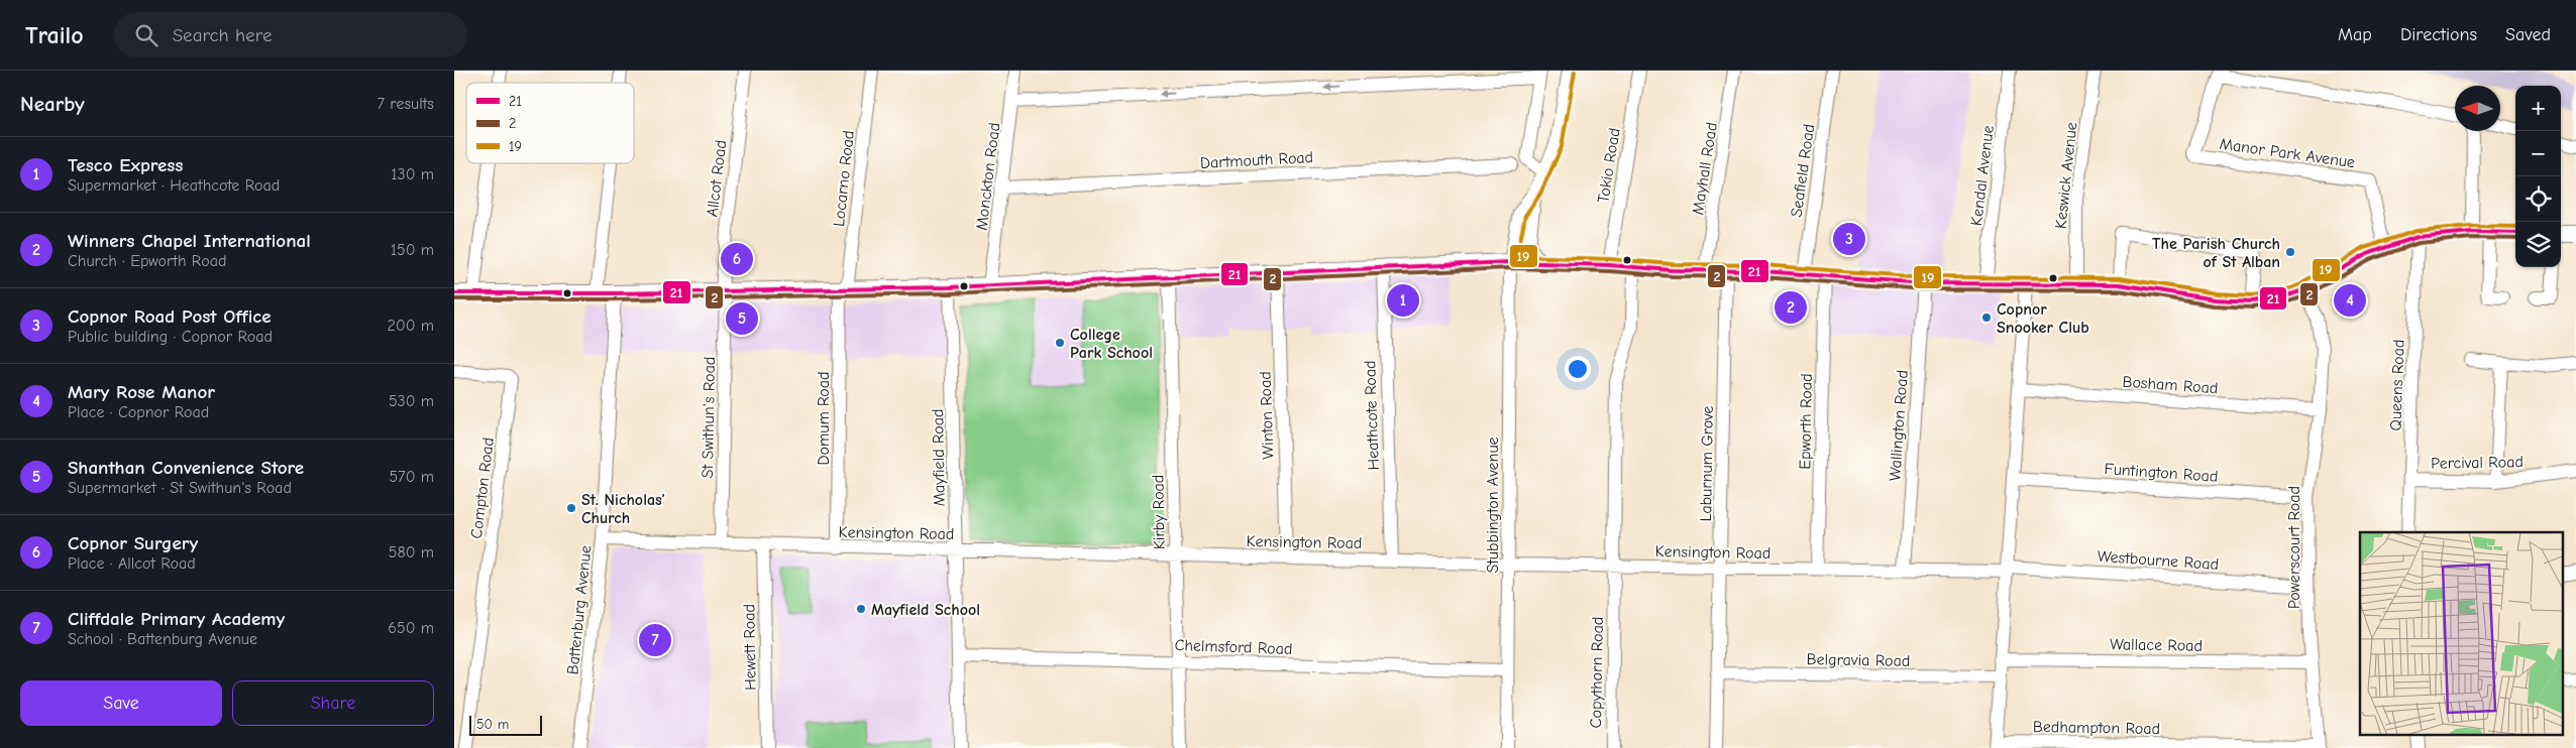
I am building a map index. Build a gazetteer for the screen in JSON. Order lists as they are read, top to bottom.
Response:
{
  "streets": {
    "street": [
      "Manor Park Avenue",
      "Dartmouth Road",
      "Tokio Road",
      "Mayhall Road",
      "Seafield Road",
      "Kendal Avenue",
      "Keswick Avenue",
      "Monckton Road",
      "Allcot Road",
      "Locarno Road",
      "Bosham Road",
      "Queens Road",
      "Winton Road",
      "Heathcote Road",
      "St Swithun's Road",
      "Domum Road",
      "Epworth Road",
      "Wallington Road",
      "Mayfield Road",
      "Percival Road",
      "Laburnum Grove",
      "Funtington Road",
      "Compton Road",
      "Stubbington Avenue",
      "Kirby Road",
      "Kensington Road",
      "Powerscourt Road",
      "Westbourne Road",
      "Battenburg Avenue",
      "Wallace Road",
      "Chelmsford Road",
      "Hewett Road",
      "Belgravia Road",
      "Copythorn Road",
      "Bedhampton Road"
    ]
  },
  "crossings": [
    ["Dartmouth Road", "Monckton Road"],
    ["Allcot Road", "St Swithun's Road"],
    ["Locarno Road", "Domum Road"],
    ["Bosham Road", "Powerscourt Road"],
    ["Queens Road", "Percival Road"],
    ["Winton Road", "Kensington Road"],
    ["Heathcote Road", "Kensington Road"],
    ["St Swithun's Road", "Kensington Road"],
    ["Domum Road", "Kensington Road"],
    ["Epworth Road", "Kensington Road"],
    ["Wallington Road", "Kensington Road"],
    ["Mayfield Road", "Kensington Road"],
    ["Mayfield Road", "Chelmsford Road"],
    ["Laburnum Grove", "Kensington Road"],
    ["Laburnum Grove", "Belgravia Road"],
    ["Funtington Road", "Powerscourt Road"],
    ["Stubbington Avenue", "Kensington Road"],
    ["Stubbington Avenue", "Chelmsford Road"],
    ["Kirby Road", "Kensington Road"],
    ["Kirby Road", "Chelmsford Road"],
    ["Kensington Road", "Westbourne Road"],
    ["Kensington Road", "Battenburg Avenue"],
    ["Kensington Road", "Hewett Road"],
    ["Kensington Road", "Copythorn Road"],
    ["Powerscourt Road", "Westbourne Road"],
    ["Powerscourt Road", "Wallace Road"],
    ["Powerscourt Road", "Bedhampton Road"]
  ],
  "places": [
    "The Parish Church of St Alban",
    "Copnor Snooker Club",
    "College Park School",
    "St. Nicholas’ Church",
    "Mayfield School"
  ],
  "lines": ["transit line 19", "transit line 21", "transit line 2"],
  "legend": ["21", "2", "19"],
  "scale_bar": "50 m",
  "north": "left",
  "page": {
    "header": "Trailo",
    "search": "Search here",
    "nav": ["Map", "Directions", "Saved"],
    "heading": ["Nearby", "7 results"],
    "map_buttons": ["+", "−"],
    "list": [
      {
        "mark": "1",
        "name": "Tesco Express",
        "note": "Supermarket · Heathcote Road",
        "value": "130 m"
      },
      {
        "mark": "2",
        "name": "Winners Chapel International",
        "note": "Church · Epworth Road",
        "value": "150 m"
      },
      {
        "mark": "3",
        "name": "Copnor Road Post Office",
        "note": "Public building · Copnor Road",
        "value": "200 m"
      },
      {
        "mark": "4",
        "name": "Mary Rose Manor",
        "note": "Place · Copnor Road",
        "value": "530 m"
      },
      {
        "mark": "5",
        "name": "Shanthan Convenience Store",
        "note": "Supermarket · St Swithun's Road",
        "value": "570 m"
      },
      {
        "mark": "6",
        "name": "Copnor Surgery",
        "note": "Place · Allcot Road",
        "value": "580 m"
      },
      {
        "mark": "7",
        "name": "Cliffdale Primary Academy",
        "note": "School · Battenburg Avenue",
        "value": "650 m"
      }
    ],
    "pins": [
      "3",
      "6",
      "1",
      "4",
      "2",
      "5",
      "7"
    ],
    "buttons": ["Save", "Share"],
    "scale": "50 m"
  }
}
